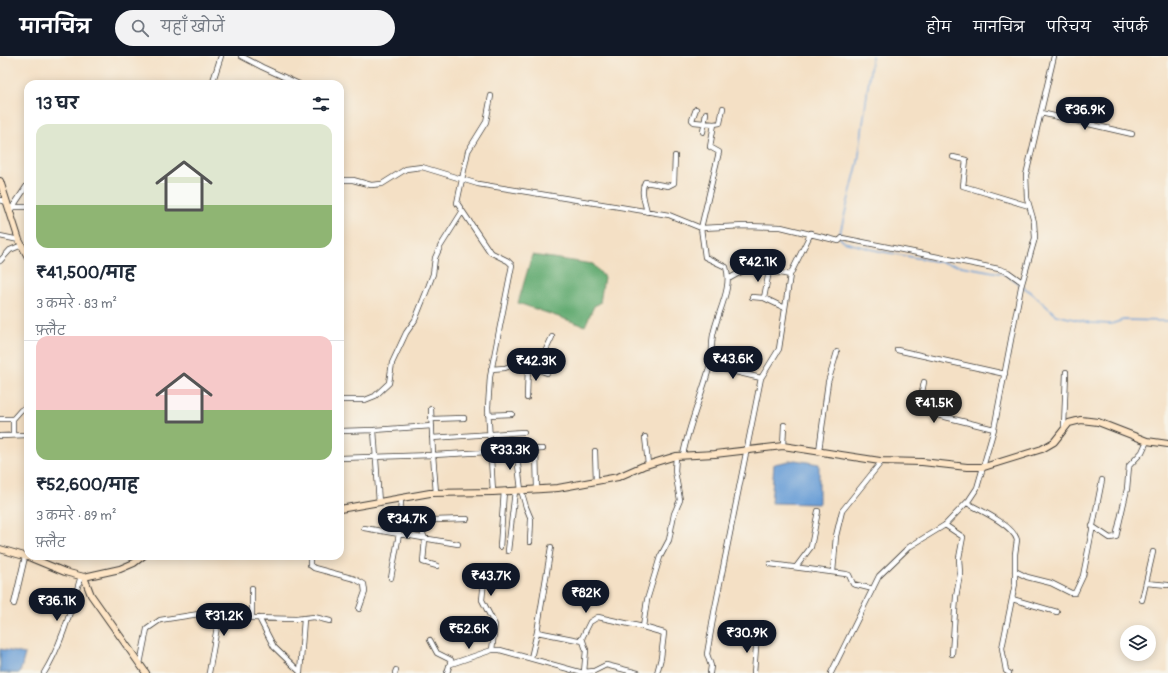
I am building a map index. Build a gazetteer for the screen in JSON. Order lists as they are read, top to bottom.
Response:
{
  "page": {
    "header": "मानचित्र",
    "search": "यहाँ खोजें",
    "nav": [
      "होम",
      "मानचित्र",
      "परिचय",
      "संपर्क"
    ],
    "heading": "13 घर",
    "price": [
      "₹36.9K",
      "₹42.1K",
      "₹43.6K",
      "₹42.3K",
      "₹41.5K",
      "₹33.3K",
      "₹34.7K",
      "₹43.7K",
      "₹82K",
      "₹36.1K",
      "₹31.2K",
      "₹52.6K",
      "₹30.9K"
    ],
    "list": [
      {
        "name": "₹41,500/माह",
        "note": "3 कमरे · 83 m² · फ़्लैट"
      },
      {
        "name": "₹52,600/माह",
        "note": "3 कमरे · 89 m² · फ़्लैट"
      }
    ]
  }
}
